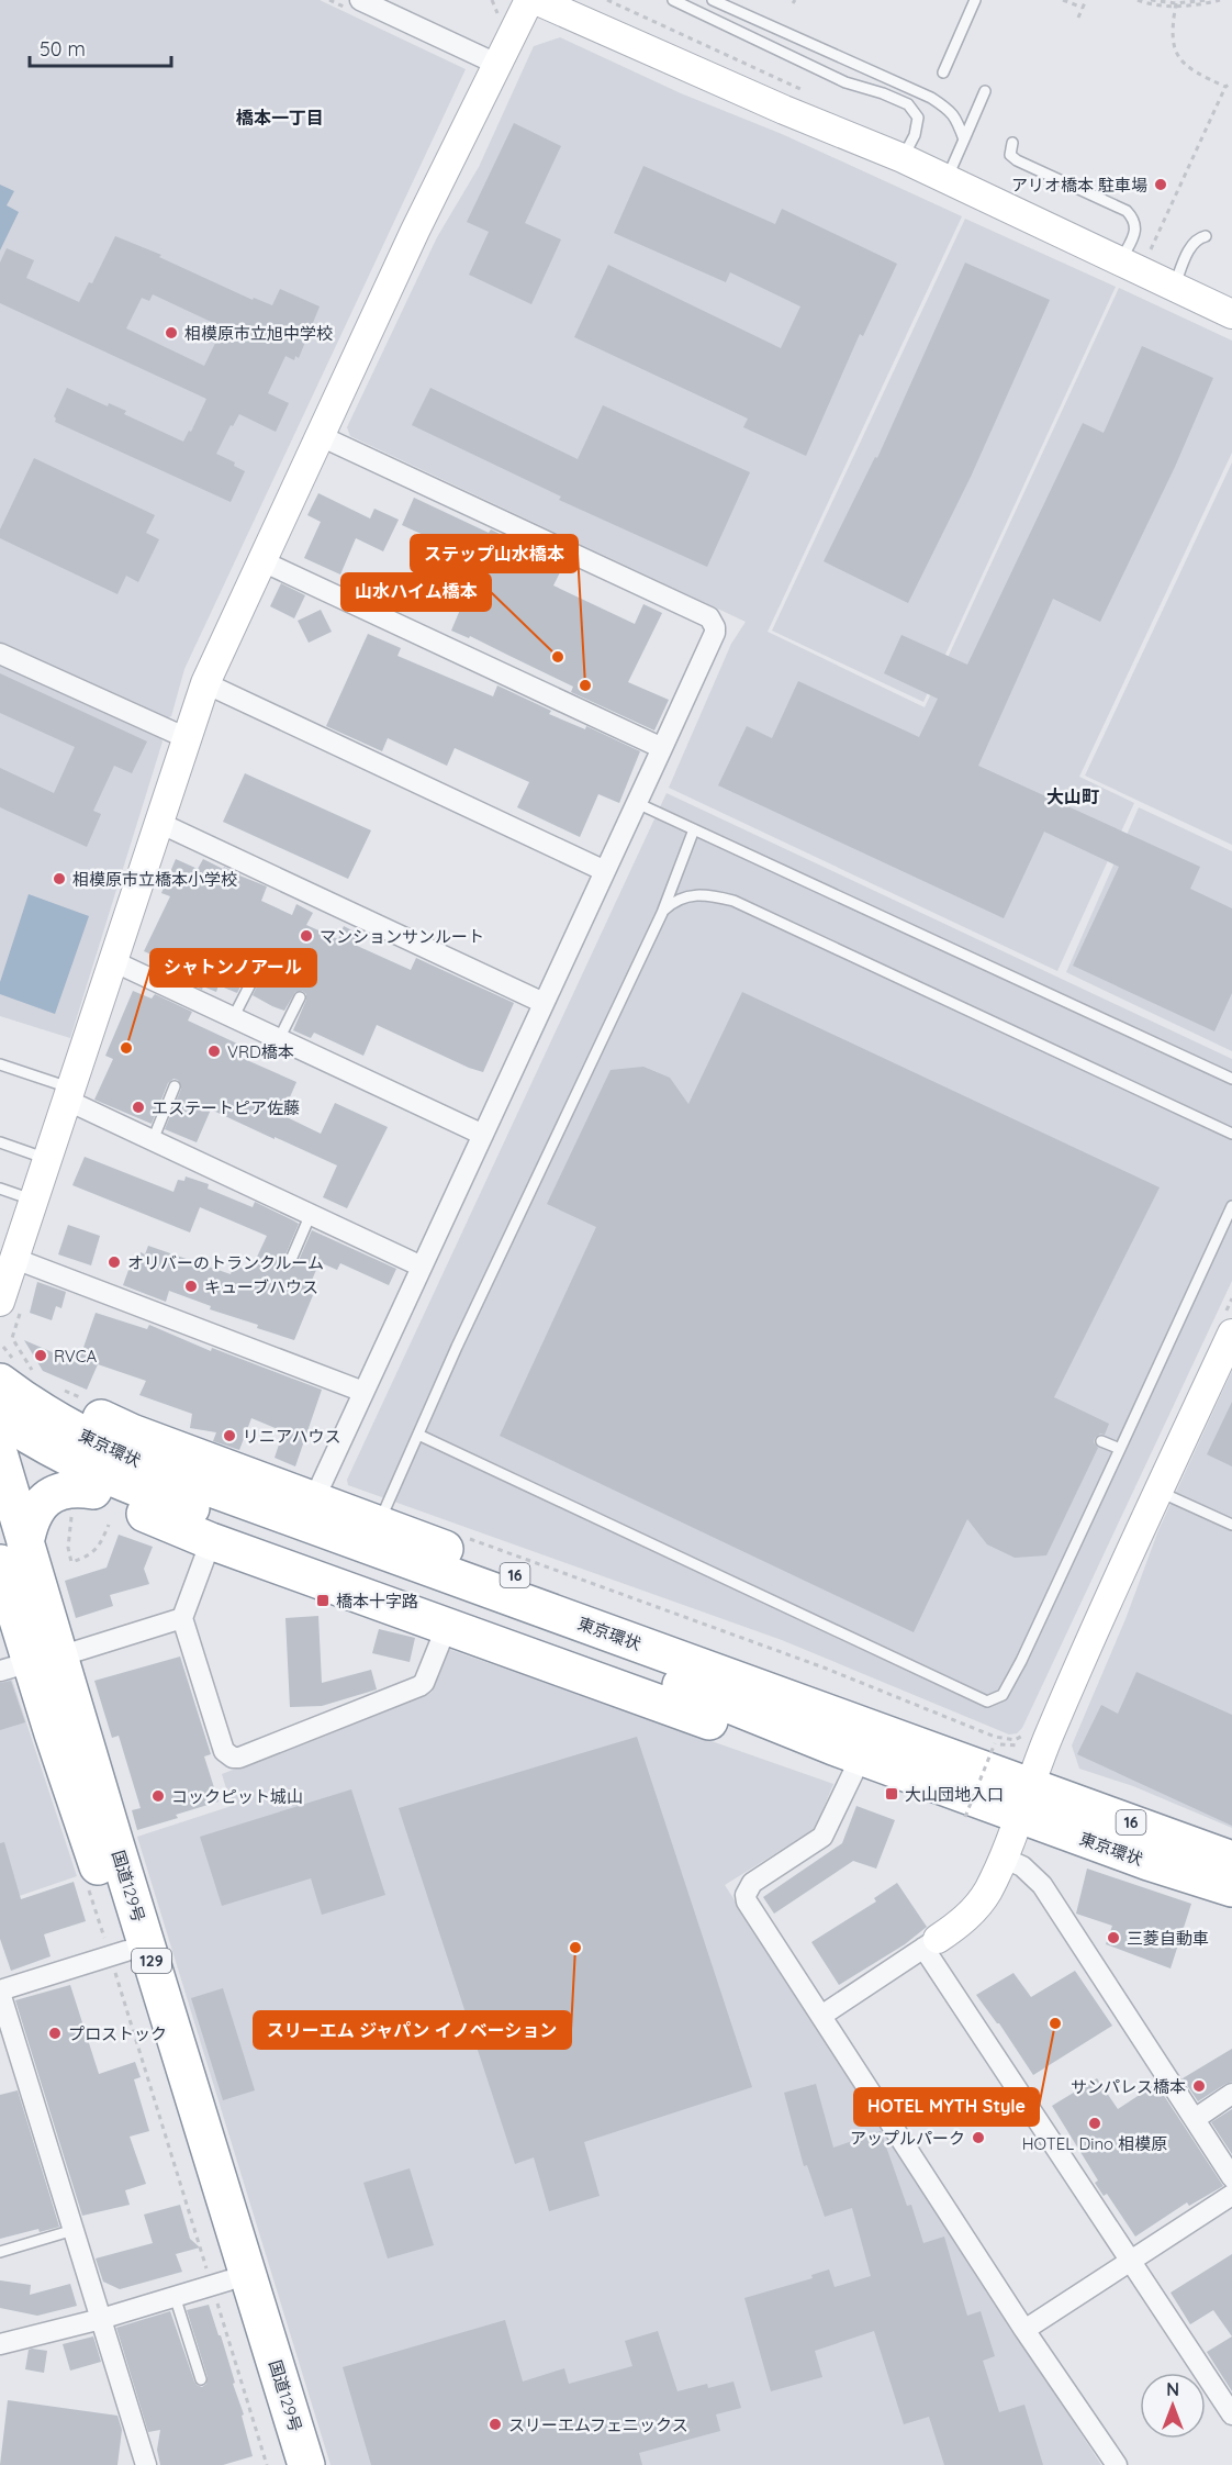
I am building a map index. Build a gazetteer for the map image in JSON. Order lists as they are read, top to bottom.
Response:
{
  "streets": {
    "highway": [
      "東京環状",
      "16",
      "国道129号",
      "129"
    ]
  },
  "crossings": [
    ["東京環状", "16"]
  ],
  "districts": ["橋本一丁目", "大山町"],
  "places": {
    "other": [
      "アリオ橋本 駐車場",
      "相模原市立旭中学校",
      "山水ハイム橋本",
      "ステップ山水橋本",
      "相模原市立橋本小学校",
      "マンションサンルート",
      "シャトンノアール",
      "VRD橋本",
      "エステートピア佐藤",
      "オリバーのトランクルーム",
      "キューブハウス",
      "RVCA",
      "リニアハウス",
      "コックピット城山",
      "三菱自動車",
      "スリーエム ジャパン イノベーション",
      "HOTEL MYTH Style",
      "プロストック",
      "サンパレス橋本",
      "HOTEL Dino 相模原",
      "アップルパーク",
      "スリーエムフェニックス"
    ],
    "transit": ["橋本十字路", "大山団地入口"]
  },
  "scale_bar": "50 m",
  "north": "top"
}
